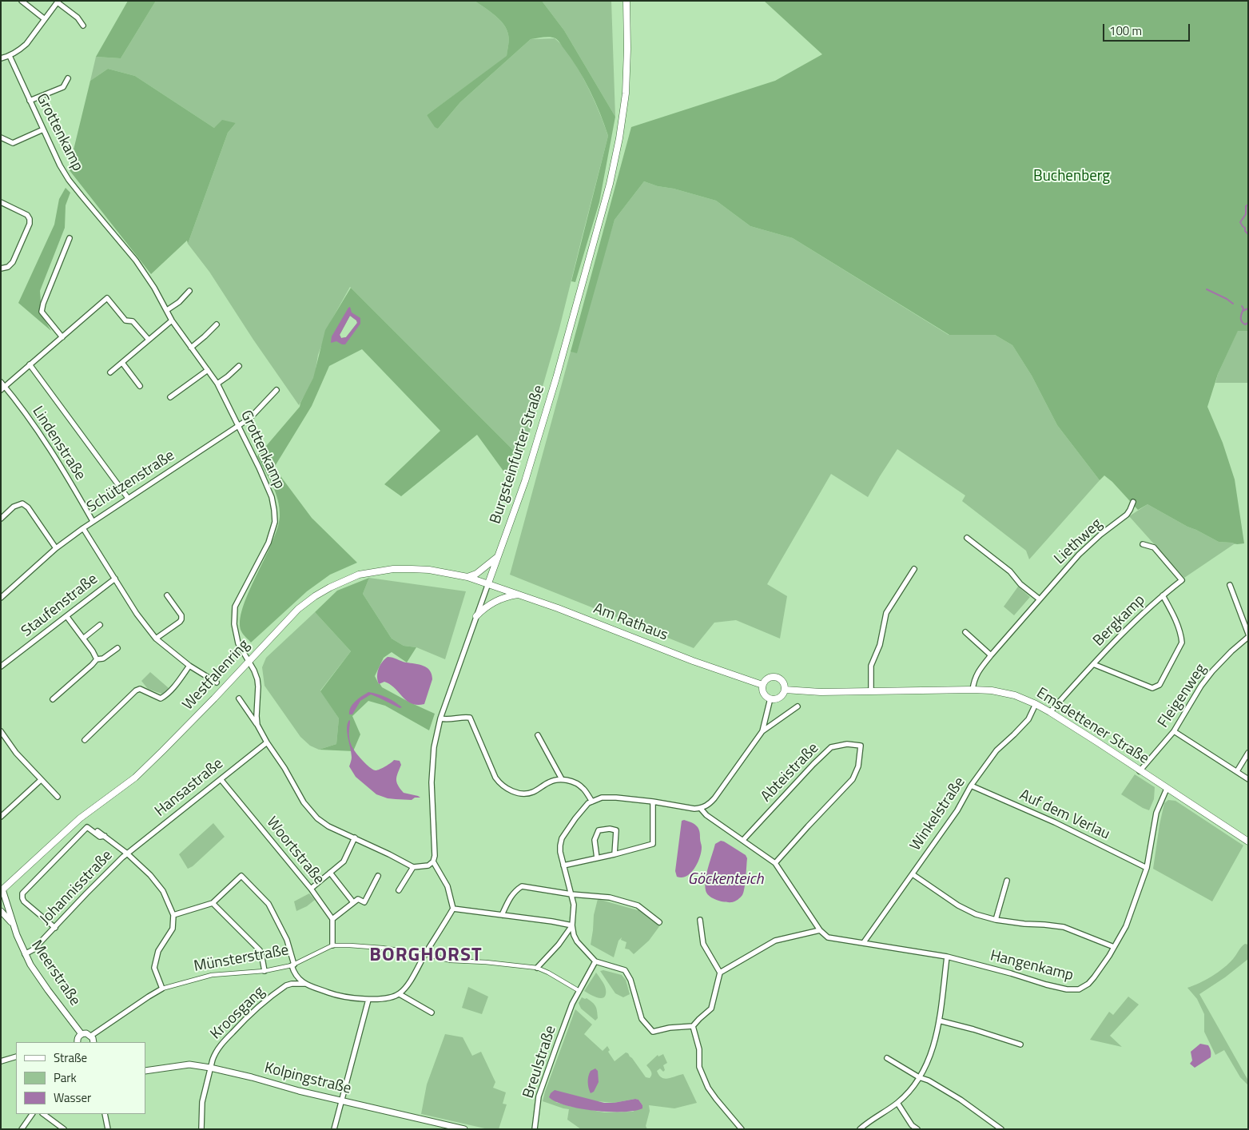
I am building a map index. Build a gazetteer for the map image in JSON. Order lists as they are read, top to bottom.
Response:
{
  "streets": {
    "main road": [
      "Burgsteinfurter Straße",
      "Am Rathaus",
      "Westfalenring",
      "Emsdettener Straße"
    ],
    "street": [
      "Grottenkamp",
      "Lindenstraße",
      "Schützenstraße",
      "Liethweg",
      "Staufenstraße",
      "Bergkamp",
      "Fleigenweg",
      "Abteistraße",
      "Hansastraße",
      "Winkelstraße",
      "Auf dem Verlau",
      "Woortstraße",
      "Johannisstraße",
      "Münsterstraße",
      "Hangenkamp",
      "Meerstraße",
      "Kroosgang",
      "Breulstraße",
      "Kolpingstraße"
    ]
  },
  "crossings": [
    ["Grottenkamp", "Schützenstraße"],
    ["Grottenkamp", "Westfalenring"],
    ["Lindenstraße", "Schützenstraße"],
    ["Burgsteinfurter Straße", "Am Rathaus"],
    ["Burgsteinfurter Straße", "Westfalenring"],
    ["Liethweg", "Emsdettener Straße"],
    ["Bergkamp", "Emsdettener Straße"],
    ["Am Rathaus", "Westfalenring"],
    ["Am Rathaus", "Emsdettener Straße"],
    ["Westfalenring", "Meerstraße"],
    ["Fleigenweg", "Emsdettener Straße"],
    ["Emsdettener Straße", "Winkelstraße"],
    ["Emsdettener Straße", "Hangenkamp"],
    ["Hansastraße", "Woortstraße"],
    ["Hansastraße", "Johannisstraße"],
    ["Winkelstraße", "Auf dem Verlau"],
    ["Winkelstraße", "Hangenkamp"],
    ["Auf dem Verlau", "Hangenkamp"],
    ["Johannisstraße", "Meerstraße"],
    ["Münsterstraße", "Breulstraße"],
    ["Kroosgang", "Kolpingstraße"]
  ],
  "districts": ["BORGHORST"],
  "water": ["Göckenteich"],
  "parks": ["Buchenberg"],
  "legend": ["Straße", "Park", "Wasser"],
  "scale_bar": "100 m"
}
